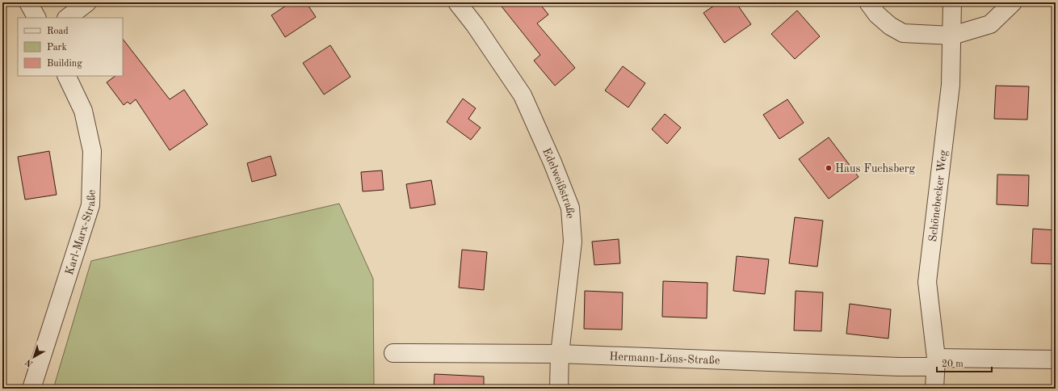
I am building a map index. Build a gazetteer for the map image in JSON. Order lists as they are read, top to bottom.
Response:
{
  "streets": {
    "street": [
      "Edelweißstraße",
      "Schönebecker Weg",
      "Karl-Marx-Straße",
      "Hermann-Löns-Straße"
    ]
  },
  "crossings": [
    ["Edelweißstraße", "Hermann-Löns-Straße"],
    ["Schönebecker Weg", "Hermann-Löns-Straße"]
  ],
  "places": ["Haus Fuchsberg"],
  "legend": ["Road", "Park", "Building"],
  "scale_bar": "20 m",
  "north": "bottom left"
}
